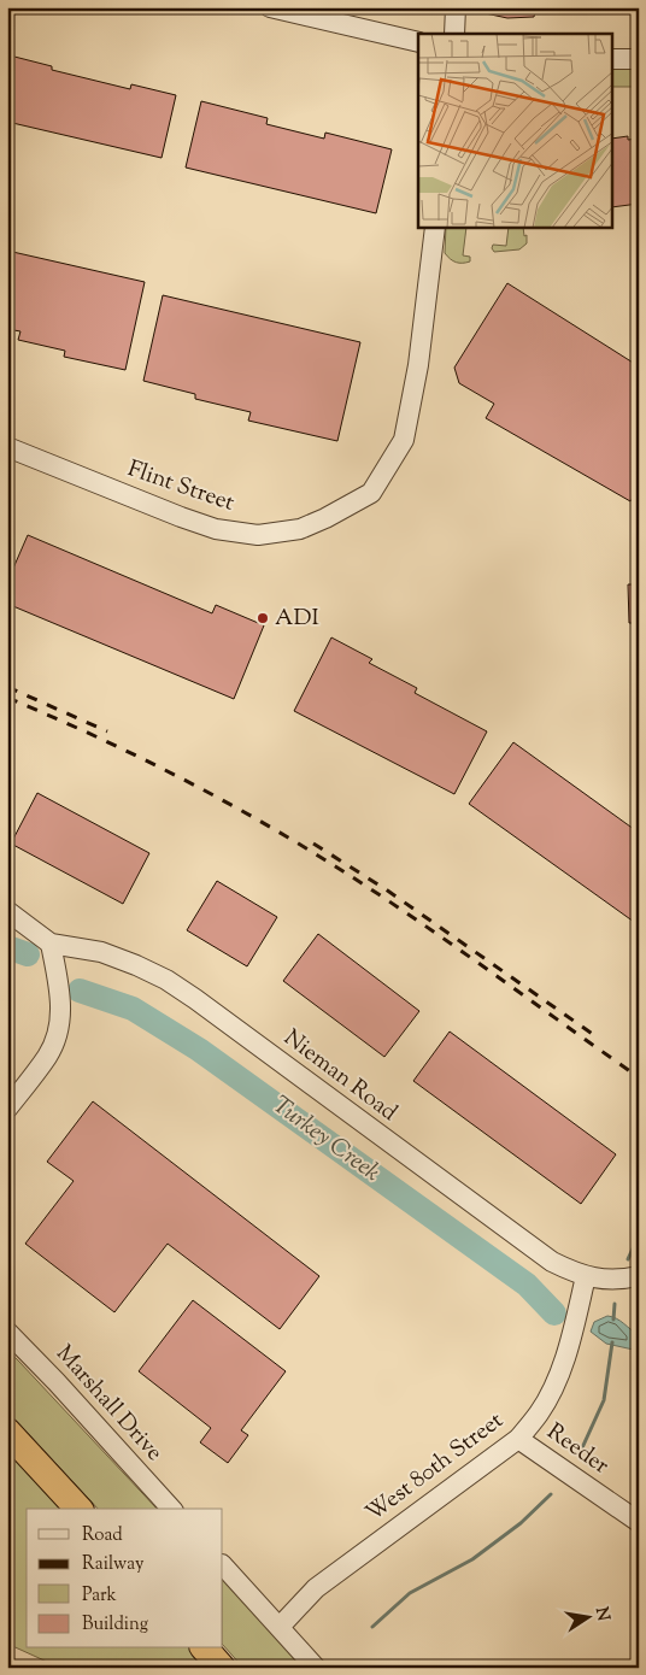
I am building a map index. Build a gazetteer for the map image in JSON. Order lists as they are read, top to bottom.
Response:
{
  "streets": {
    "street": [
      "Flint Street",
      "Nieman Road",
      "Marshall Drive",
      "Reeder",
      "West 80th Street"
    ]
  },
  "crossings": [
    ["Nieman Road", "West 80th Street"],
    ["Reeder", "West 80th Street"]
  ],
  "water": ["Turkey Creek"],
  "places": ["ADI"],
  "legend": [
    "Road",
    "Railway",
    "Park",
    "Building"
  ],
  "north": "right"
}
